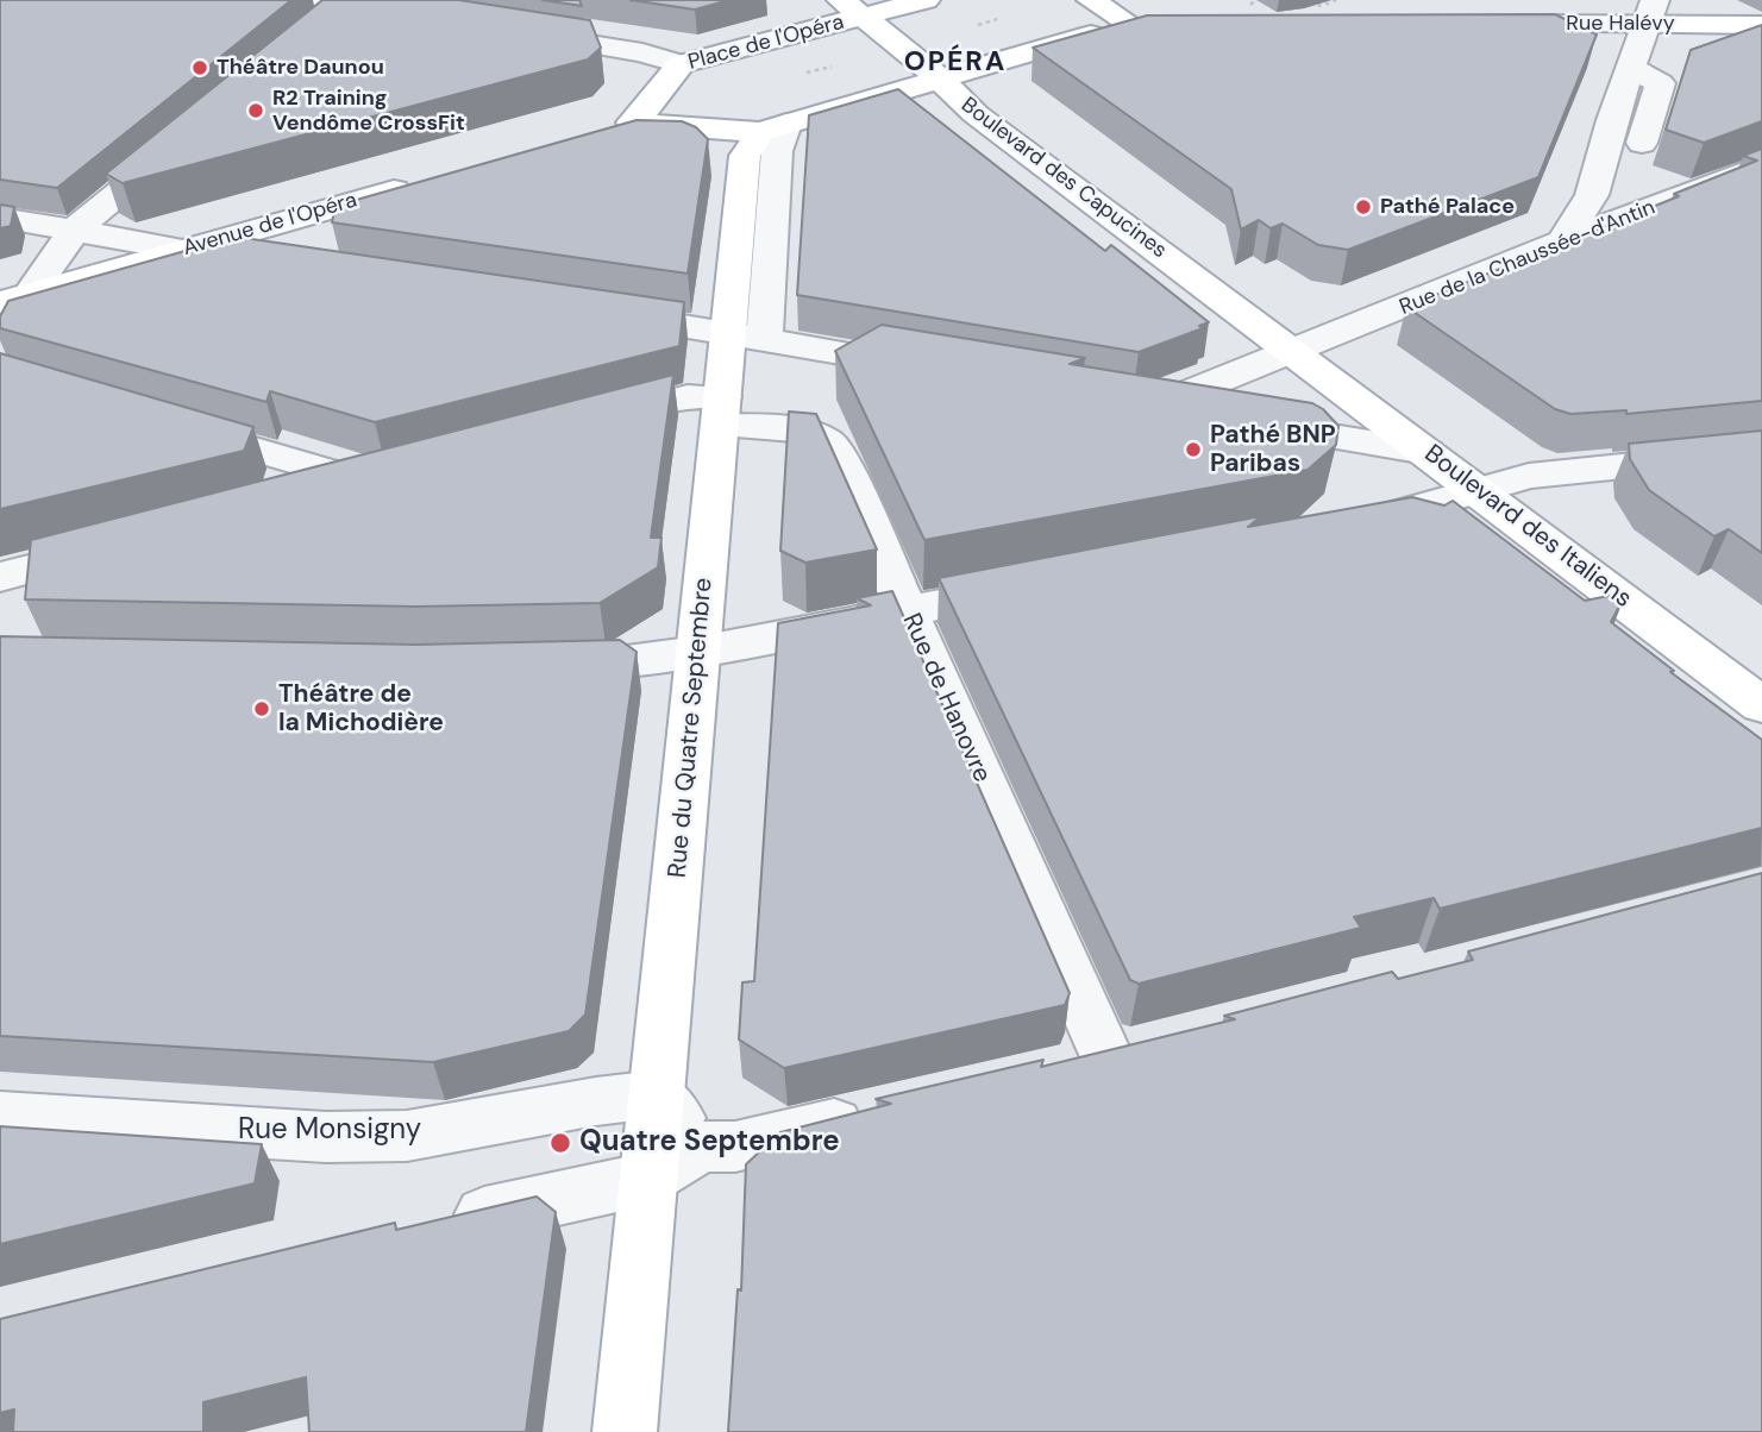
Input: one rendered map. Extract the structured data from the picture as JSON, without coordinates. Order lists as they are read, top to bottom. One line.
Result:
{"streets":{"main road":["Rue Halévy","Place de l'Opéra","Boulevard des Capucines","Avenue de l'Opéra","Boulevard des Italiens","Rue du Quatre Septembre"],"street":["Rue de la Chaussée-d'Antin","Rue de Hanovre","Rue Monsigny"]},"crossings":[["Place de l'Opéra","Boulevard des Capucines"],["Boulevard des Capucines","Rue de la Chaussée-d'Antin"],["Boulevard des Capucines","Boulevard des Italiens"],["Rue de la Chaussée-d'Antin","Boulevard des Italiens"],["Rue de Hanovre","Rue du Quatre Septembre"],["Rue du Quatre Septembre","Rue Monsigny"]],"districts":["OPÉRA"],"places":["Théâtre Daunou","R2 Training Vendôme CrossFit","Pathé Palace","Pathé BNP Paribas","Théâtre de la Michodière","Quatre Septembre"]}
